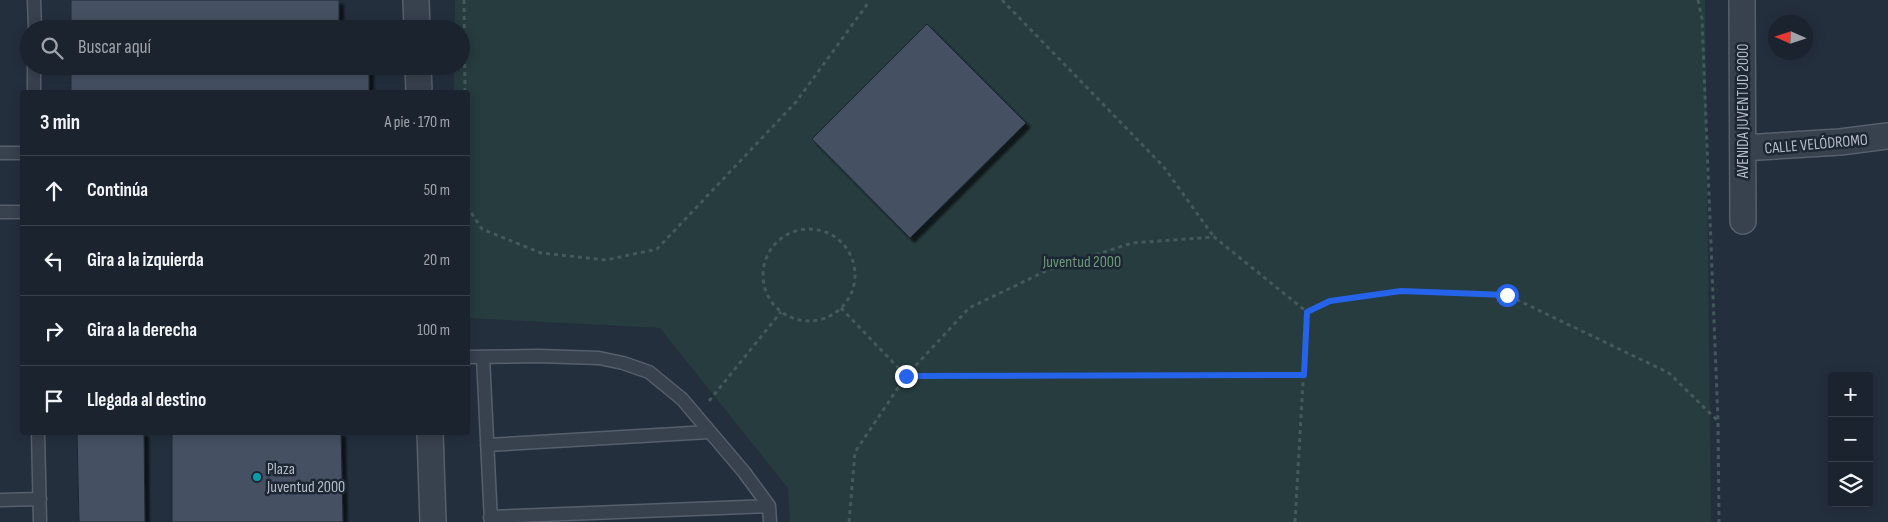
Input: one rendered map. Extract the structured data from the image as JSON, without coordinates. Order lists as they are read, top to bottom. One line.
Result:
{"streets":{"street":["AVENIDA JUVENTUD 2000","CALLE VELÓDROMO"]},"crossings":[["AVENIDA JUVENTUD 2000","CALLE VELÓDROMO"]],"parks":["Juventud 2000"],"places":["Plaza Juventud 2000"],"north":"left","page":{"search":"Buscar aquí","heading":["3 min","A pie · 170 m"],"list":[["Continúa","50 m"],["Gira a la izquierda","20 m"],["Gira a la derecha","100 m"],"Llegada al destino"],"map_buttons":["+","−"]}}
